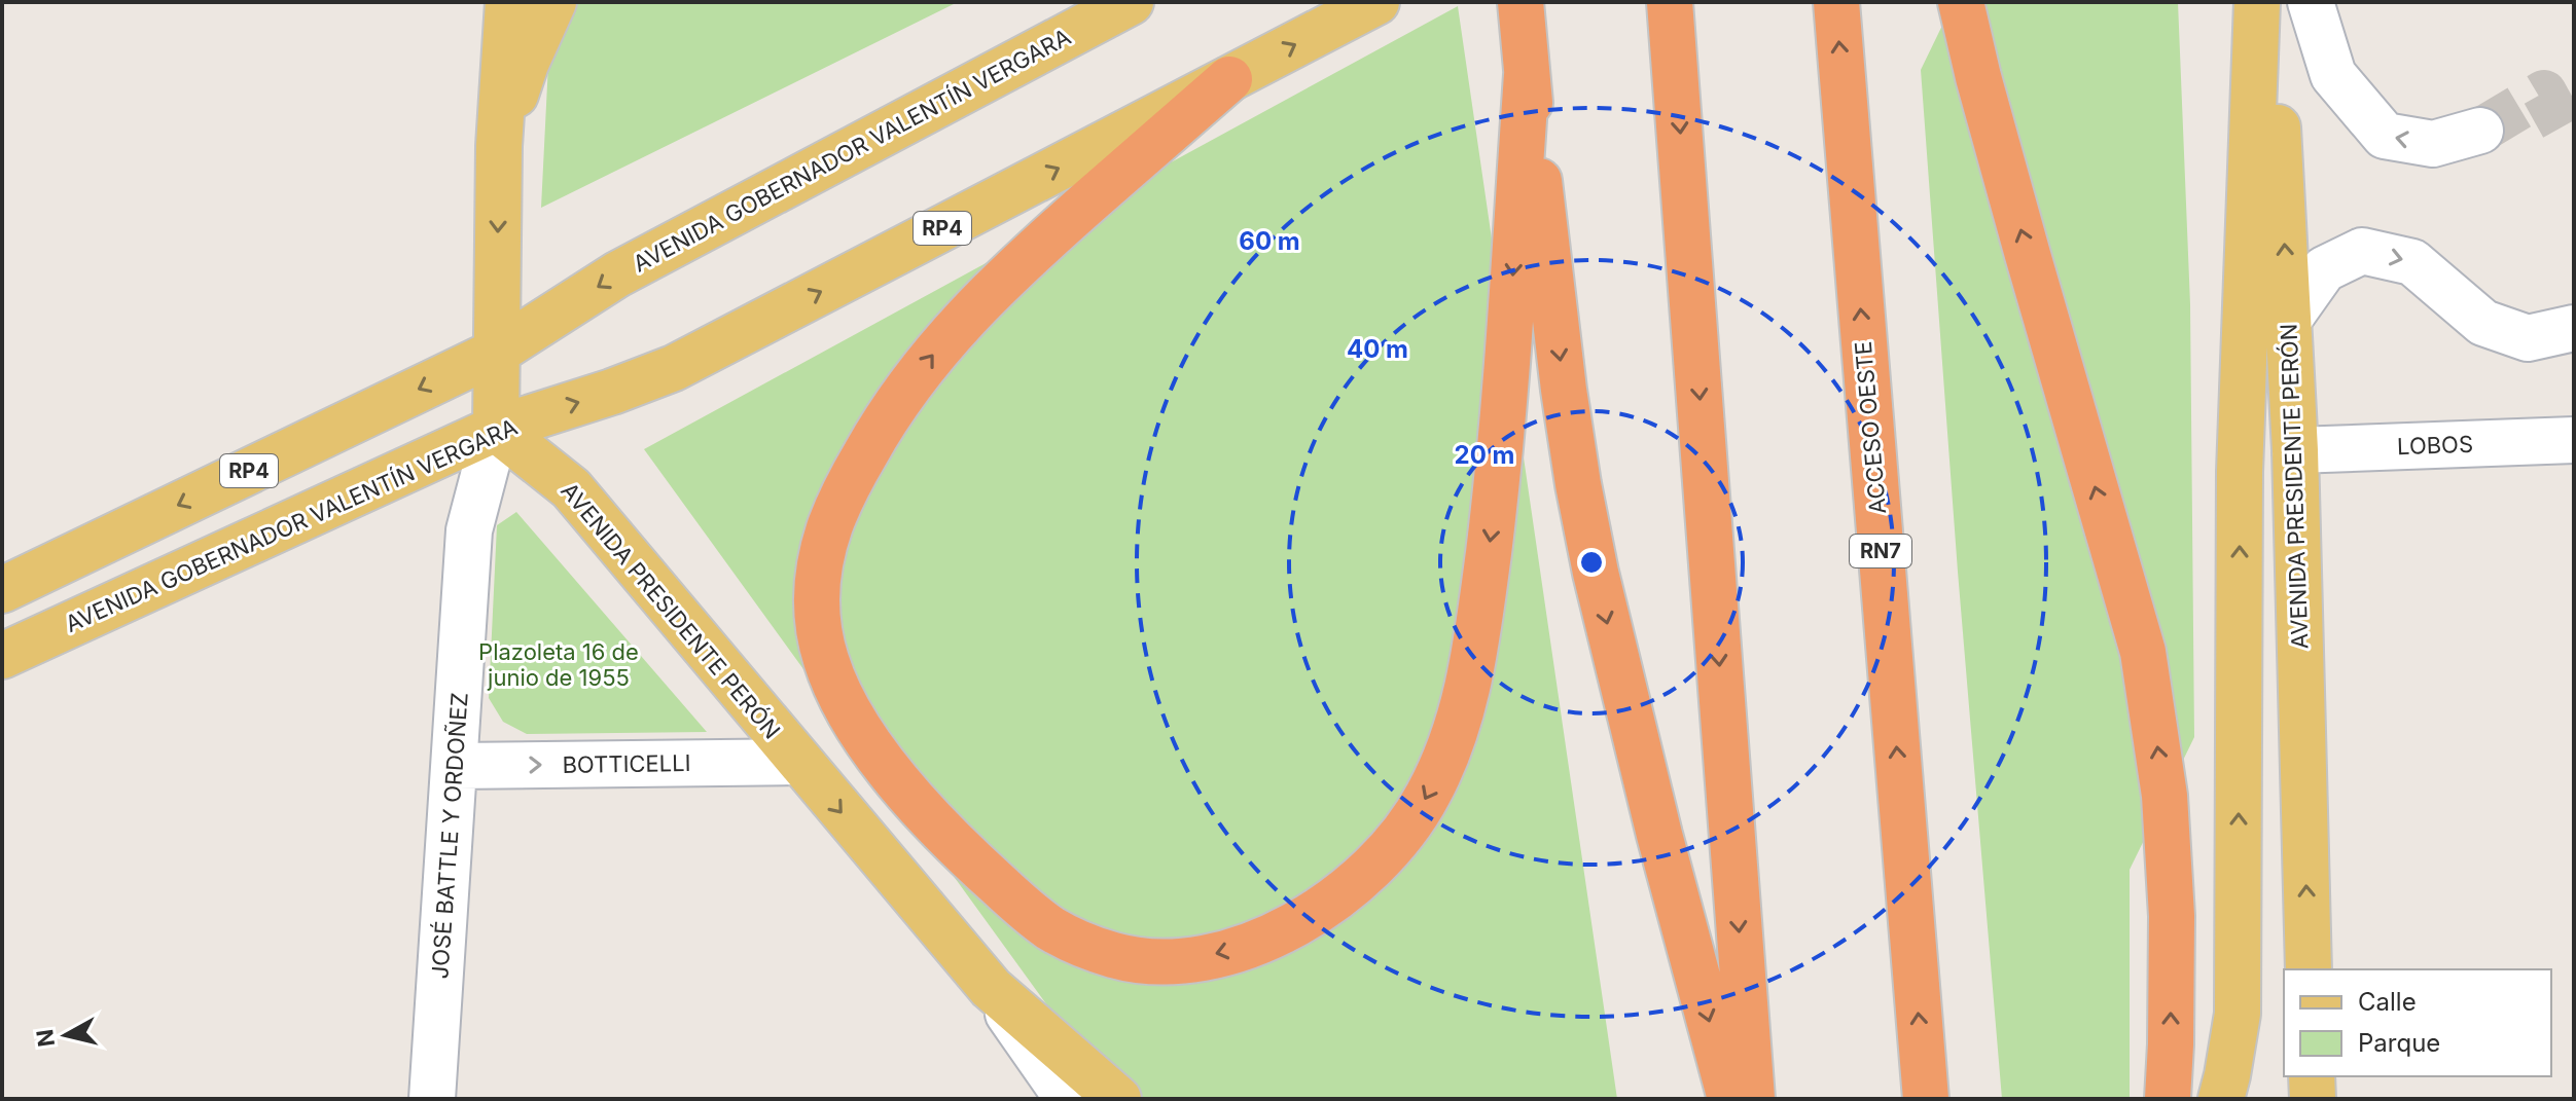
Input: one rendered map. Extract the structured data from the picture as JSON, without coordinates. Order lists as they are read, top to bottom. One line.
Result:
{"streets":{"highway":["ACCESO OESTE","RN7"],"main road":["AVENIDA GOBERNADOR VALENTÍN VERGARA","RP4","AVENIDA PRESIDENTE PERÓN"],"street":["LOBOS","BOTTICELLI","JOSÉ BATTLE Y ORDOÑEZ"]},"crossings":[["AVENIDA GOBERNADOR VALENTÍN VERGARA","AVENIDA PRESIDENTE PERÓN"],["AVENIDA GOBERNADOR VALENTÍN VERGARA","JOSÉ BATTLE Y ORDOÑEZ"],["LOBOS","AVENIDA PRESIDENTE PERÓN"],["AVENIDA PRESIDENTE PERÓN","BOTTICELLI"],["AVENIDA PRESIDENTE PERÓN","JOSÉ BATTLE Y ORDOÑEZ"],["BOTTICELLI","JOSÉ BATTLE Y ORDOÑEZ"]],"one_way":["BOTTICELLI"],"parks":["Plazoleta 16 de junio de 1955"],"legend":["Calle","Parque"],"north":"left","rings":["60 m","40 m","20 m"]}
